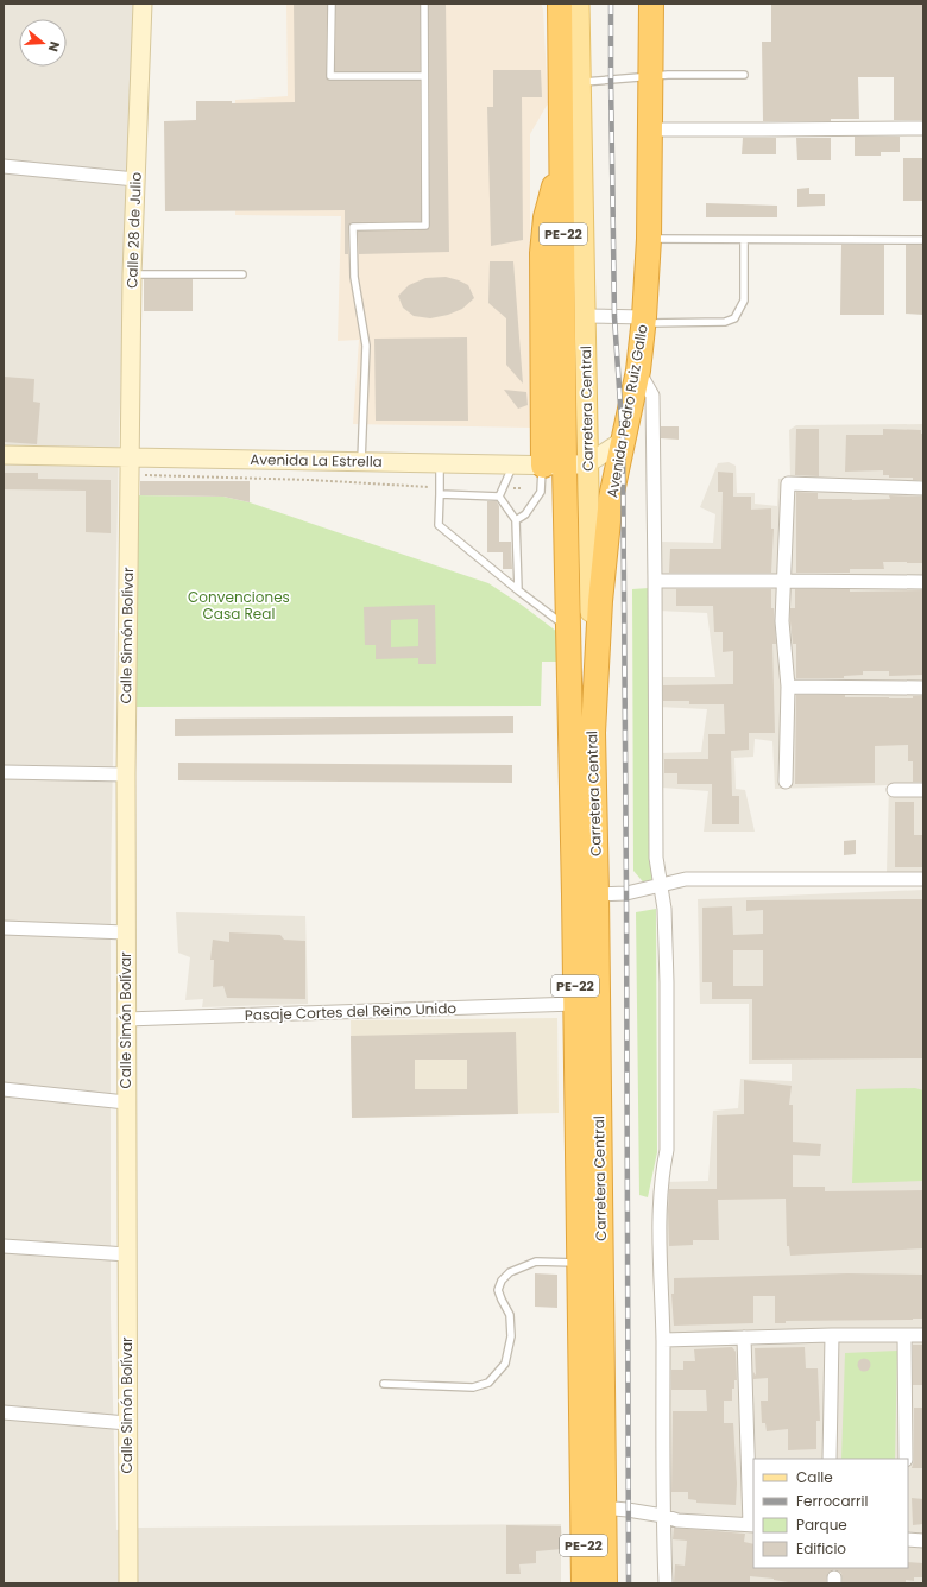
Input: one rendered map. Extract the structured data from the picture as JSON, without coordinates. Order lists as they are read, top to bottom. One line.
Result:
{"streets":{"highway":["PE-22","Carretera Central","Avenida Pedro Ruiz Gallo"],"street":["Calle 28 de Julio","Avenida La Estrella","Calle Simón Bolívar","Pasaje Cortes del Reino Unido"]},"crossings":[["Calle 28 de Julio","Avenida La Estrella"],["Calle 28 de Julio","Calle Simón Bolívar"],["Carretera Central","Avenida Pedro Ruiz Gallo"],["Carretera Central","Avenida La Estrella"],["Carretera Central","Pasaje Cortes del Reino Unido"],["Avenida Pedro Ruiz Gallo","Avenida La Estrella"],["Avenida La Estrella","Calle Simón Bolívar"],["Calle Simón Bolívar","Pasaje Cortes del Reino Unido"]],"parks":["Convenciones Casa Real"],"legend":["Calle","Ferrocarril","Parque","Edificio"],"north":"right"}
